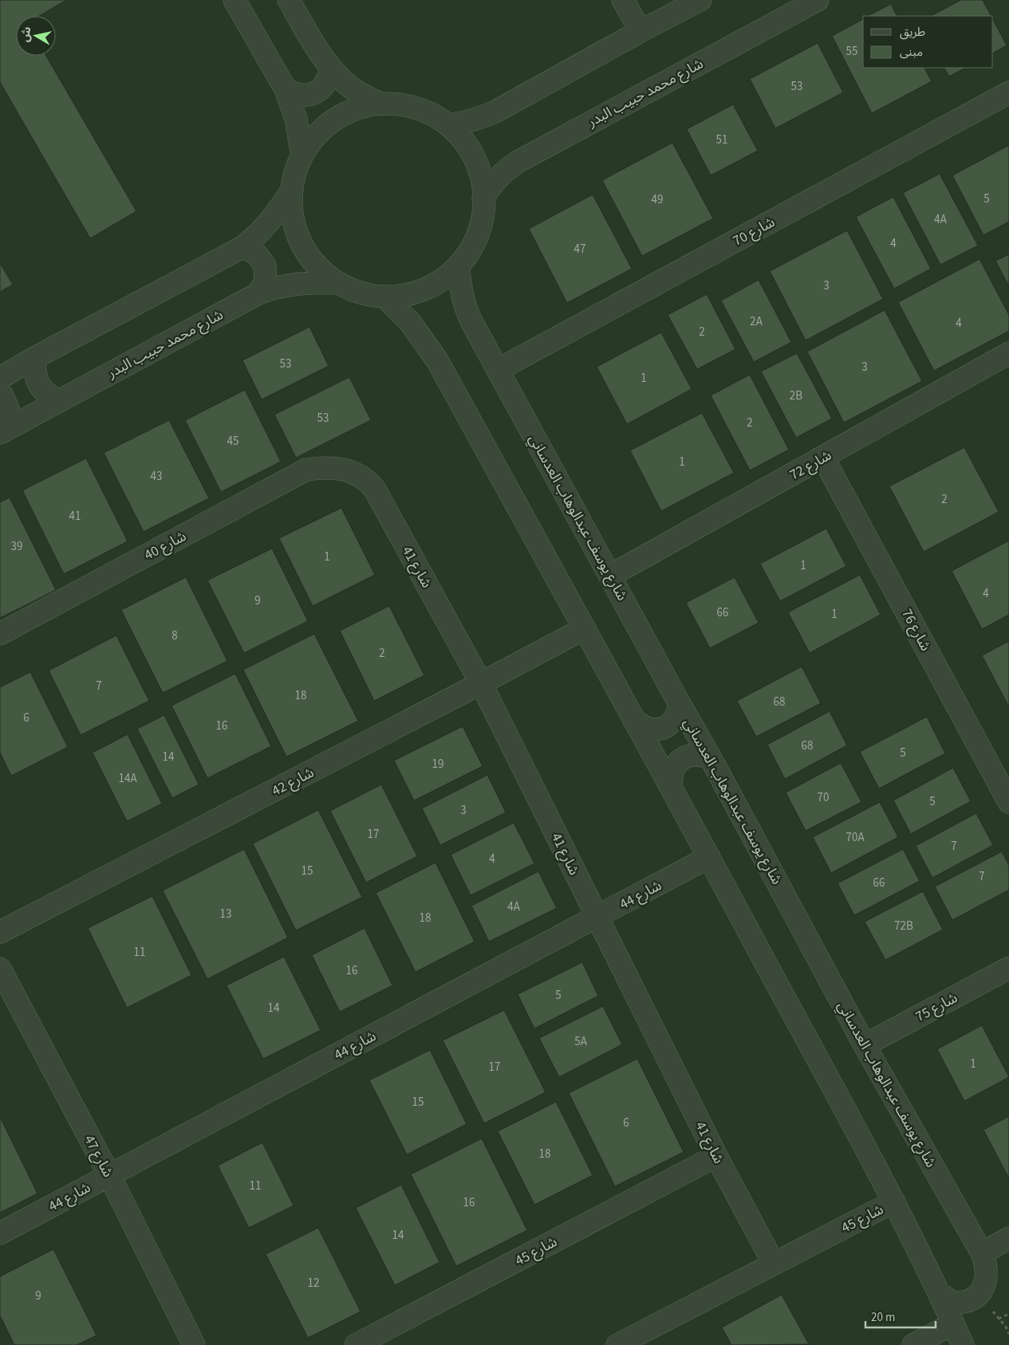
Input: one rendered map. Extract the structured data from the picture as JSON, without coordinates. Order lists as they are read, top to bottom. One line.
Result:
{"streets":{"street":["شارع محمد حبيب البدر","شارع 70","شارع 72","شارع يوسف عبدالوهاب العدساني","شارع 40","شارع 41","شارع 76","شارع 42","شارع 44","شارع 75","شارع 47","شارع 45"]},"crossings":[["شارع 70","شارع يوسف عبدالوهاب العدساني"],["شارع 72","شارع يوسف عبدالوهاب العدساني"],["شارع 72","شارع 76"],["شارع يوسف عبدالوهاب العدساني","شارع 75"],["شارع 40","شارع 41"],["شارع 41","شارع 42"],["شارع 41","شارع 44"],["شارع 41","شارع 45"],["شارع 44","شارع 47"]],"house_numbers":["55","53","51","5","49","4A","4","47","3","2A","4","2","53","3","1","2B","53","2","45","1","43","2","41","39","1","1","4","9","66","1","8","2","7","18","68","6","16","68","5","14","19","14A","70","5","3","17","70A","7","4","15","7","66","4A","13","18","72B","11","16","5","14","5A","1","17","15","6","18","11","16","14","12","9"],"legend":["طريق","مبنى"],"scale_bar":"20 m","north":"left"}
